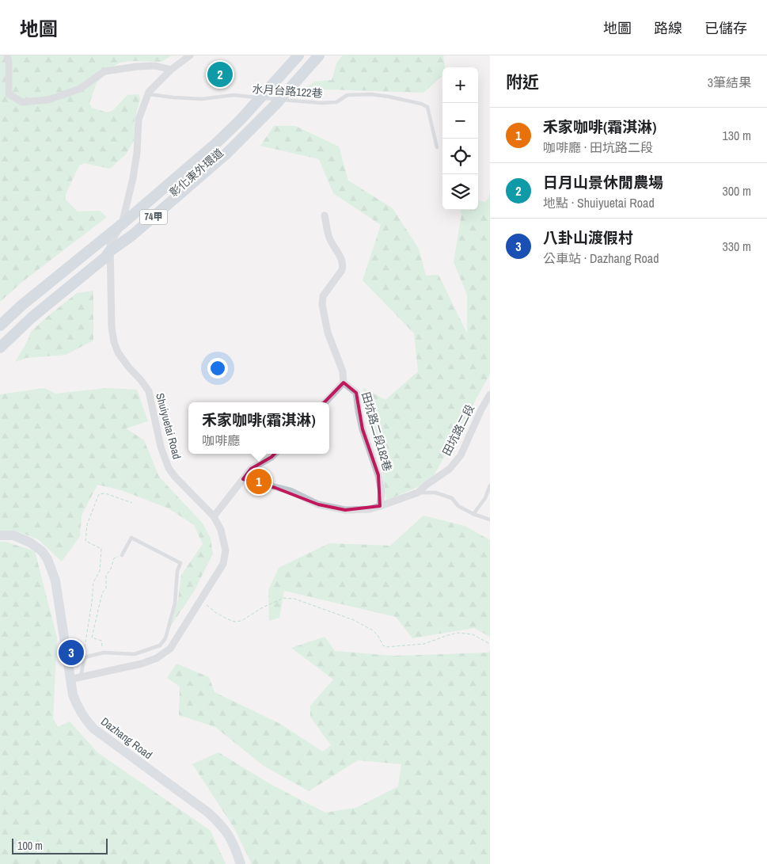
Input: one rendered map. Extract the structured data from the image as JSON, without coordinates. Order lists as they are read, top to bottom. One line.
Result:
{"streets":{"main road":["彰化東外環道","74甲","Dazhang Road"],"street":["Shuiyuetai Road","田坑路二段","田坑路二段182巷"],"lane":["水月台路122巷"]},"crossings":[["彰化東外環道","74甲"],["彰化東外環道","Shuiyuetai Road"],["Shuiyuetai Road","Dazhang Road"],["田坑路二段","田坑路二段182巷"]],"scale_bar":"100 m","page":{"header":"地圖","nav":["地圖","路線","已儲存"],"heading":["附近","3筆結果"],"pins":["2","1","3"],"map_buttons":["+","−"],"list":[{"mark":"1","name":"禾家咖啡(霜淇淋)","note":"咖啡廳 · 田坑路二段","value":"130 m"},{"mark":"2","name":"日月山景休閒農場","note":"地點 · Shuiyuetai Road","value":"300 m"},{"mark":"3","name":"八卦山渡假村","note":"公車站 · Dazhang Road","value":"330 m"}],"popup":["禾家咖啡(霜淇淋)","咖啡廳"],"scale":"100 m"}}
